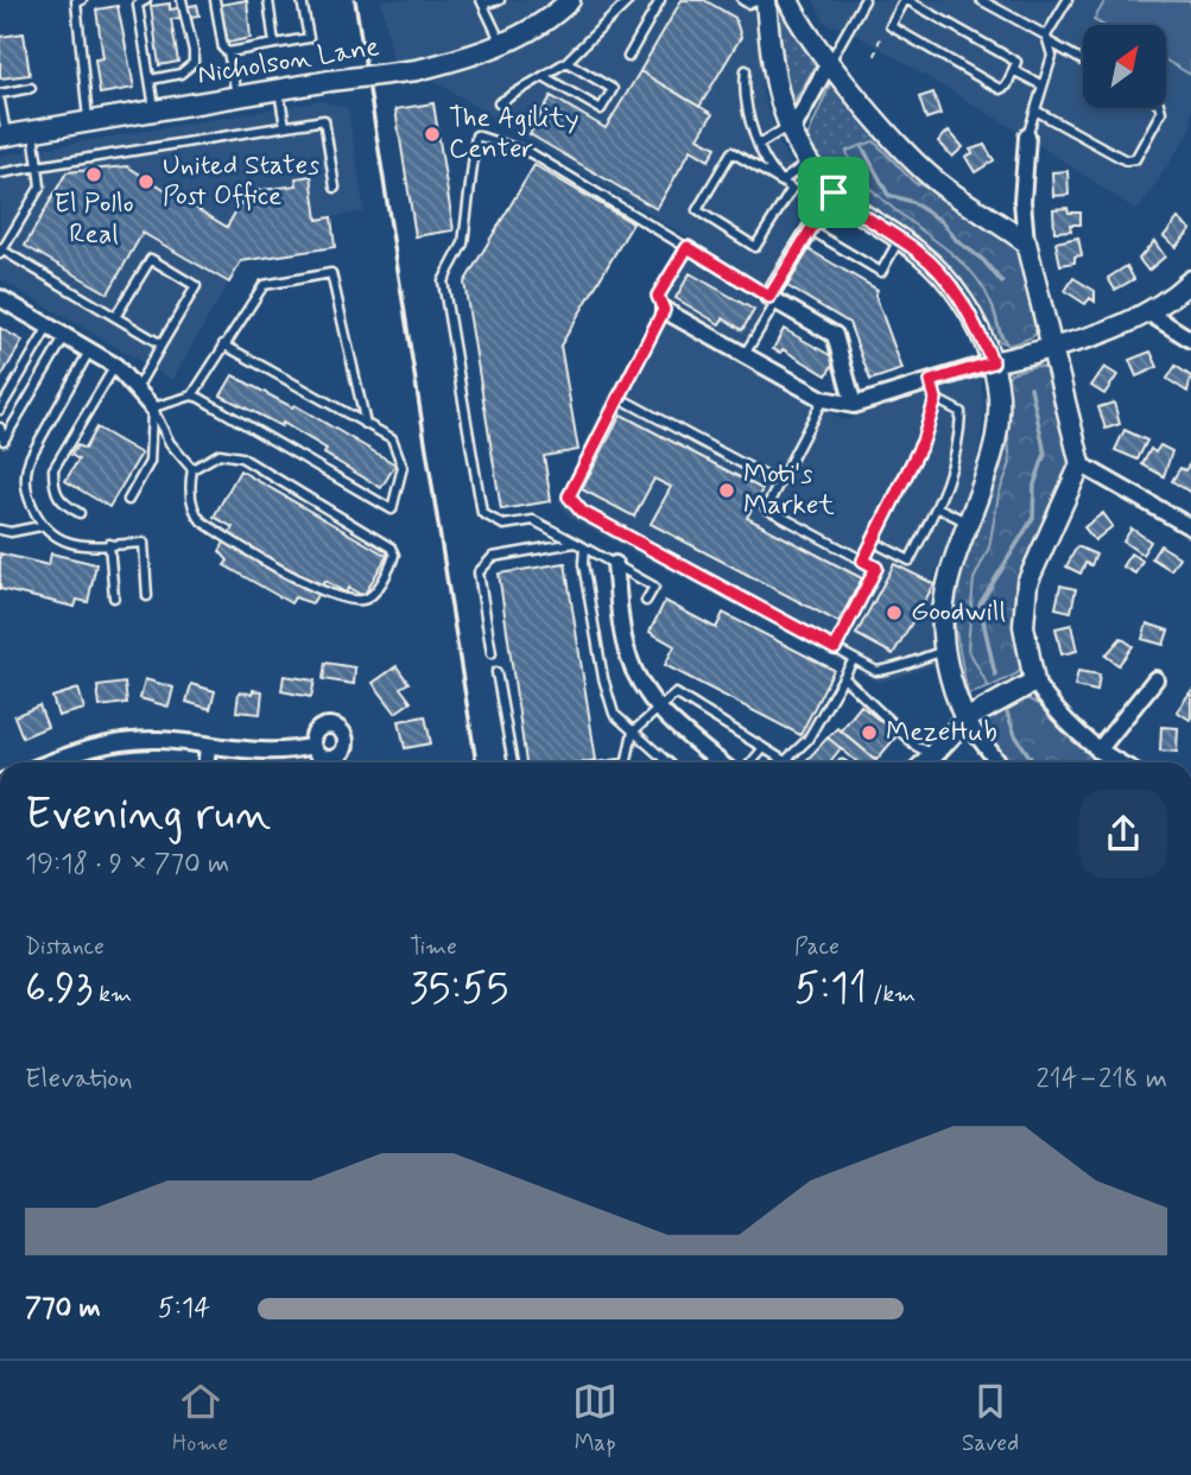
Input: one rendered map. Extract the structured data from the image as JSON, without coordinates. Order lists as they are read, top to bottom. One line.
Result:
{"streets":{"street":["Nicholson Lane"]},"places":["The Agility Center","El Pollo Real","United States Post Office","Moti's Market","Goodwill","MezeHub"],"north":"top right","page":{"heading":["Evening run","19:18 · 9 × 770 m"],"stats":[["Distance","6.93 km"],["Time","35:55"],["Pace","5:11 /km"]],"chart":["Elevation","214–218 m"],"list":[{"name":"770 m","note":"5:14"}],"tabs":["Home","Map","Saved"]}}
